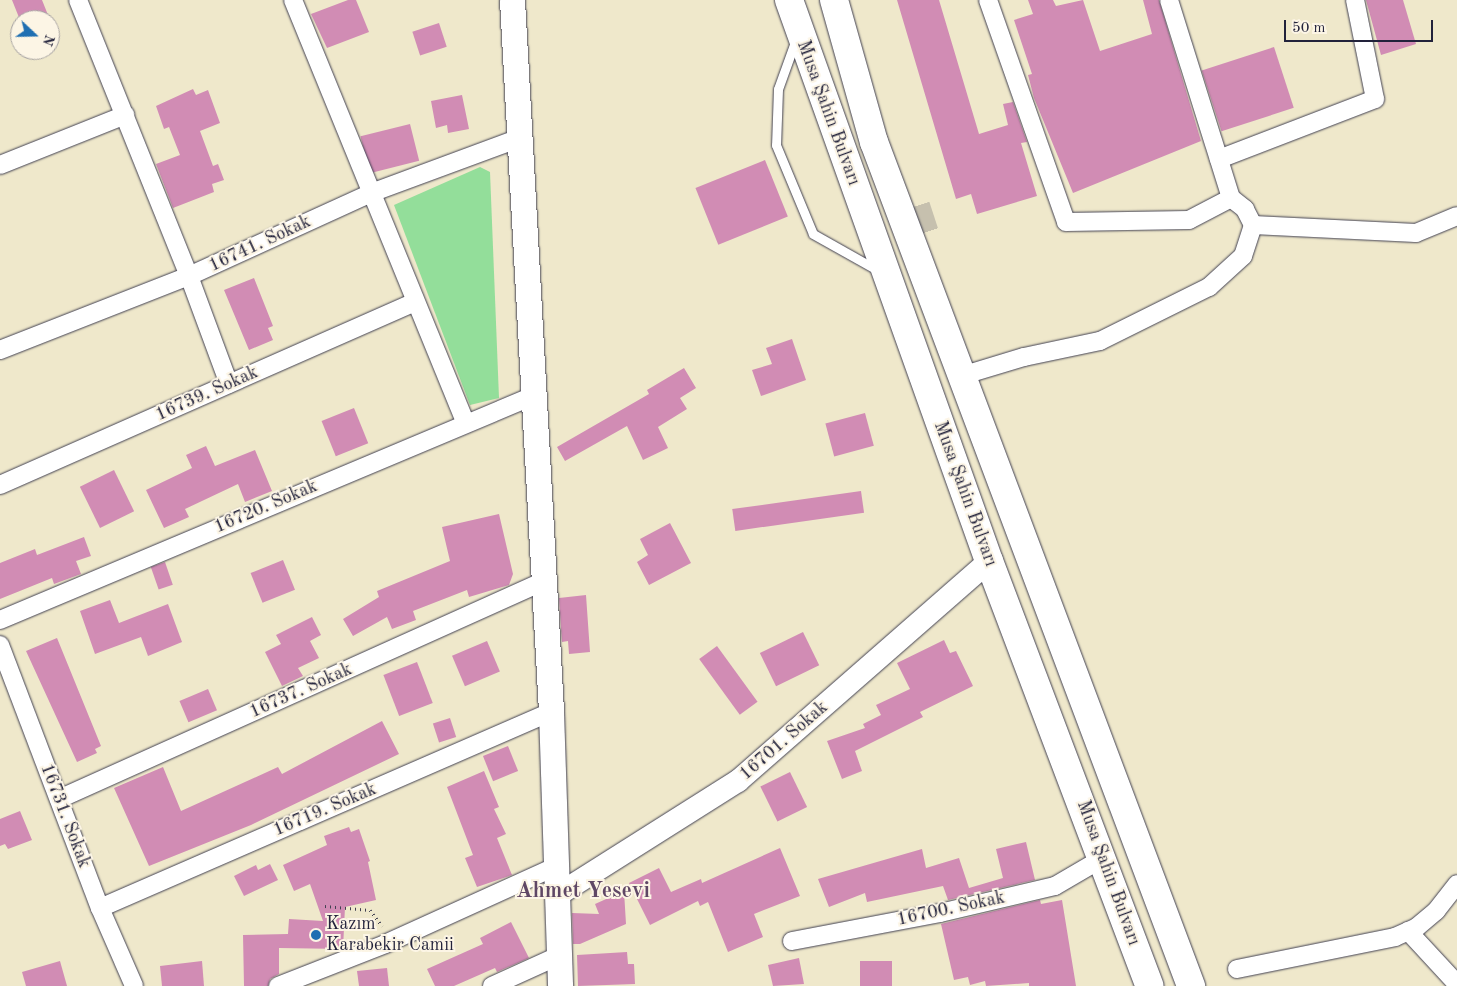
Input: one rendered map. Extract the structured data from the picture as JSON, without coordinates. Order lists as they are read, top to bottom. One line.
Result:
{"streets":{"highway":["Musa Şahin Bulvarı"],"street":["16741. Sokak","16739. Sokak","16720. Sokak","16737. Sokak","16701. Sokak","16719. Sokak","16731. Sokak","16700. Sokak"]},"crossings":[["Musa Şahin Bulvarı","16701. Sokak"],["Musa Şahin Bulvarı","16700. Sokak"],["16737. Sokak","16731. Sokak"],["16719. Sokak","16731. Sokak"]],"districts":["Ahmet Yesevi"],"places":["Kazım Karabekir Camii"],"scale_bar":"50 m","north":"right"}
